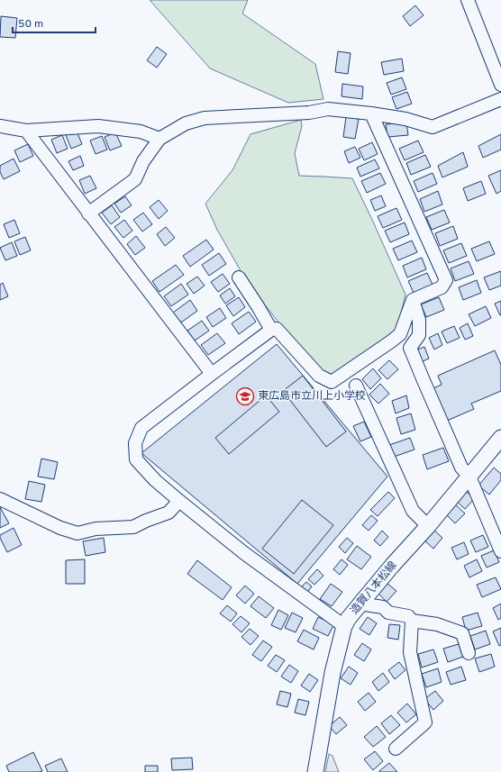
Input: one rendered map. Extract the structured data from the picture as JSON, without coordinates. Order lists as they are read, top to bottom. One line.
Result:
{"streets":{"main road":["造賀八本松線"]},"places":{"school or university":["東広島市立川上小学校"]},"scale_bar":"50 m"}
